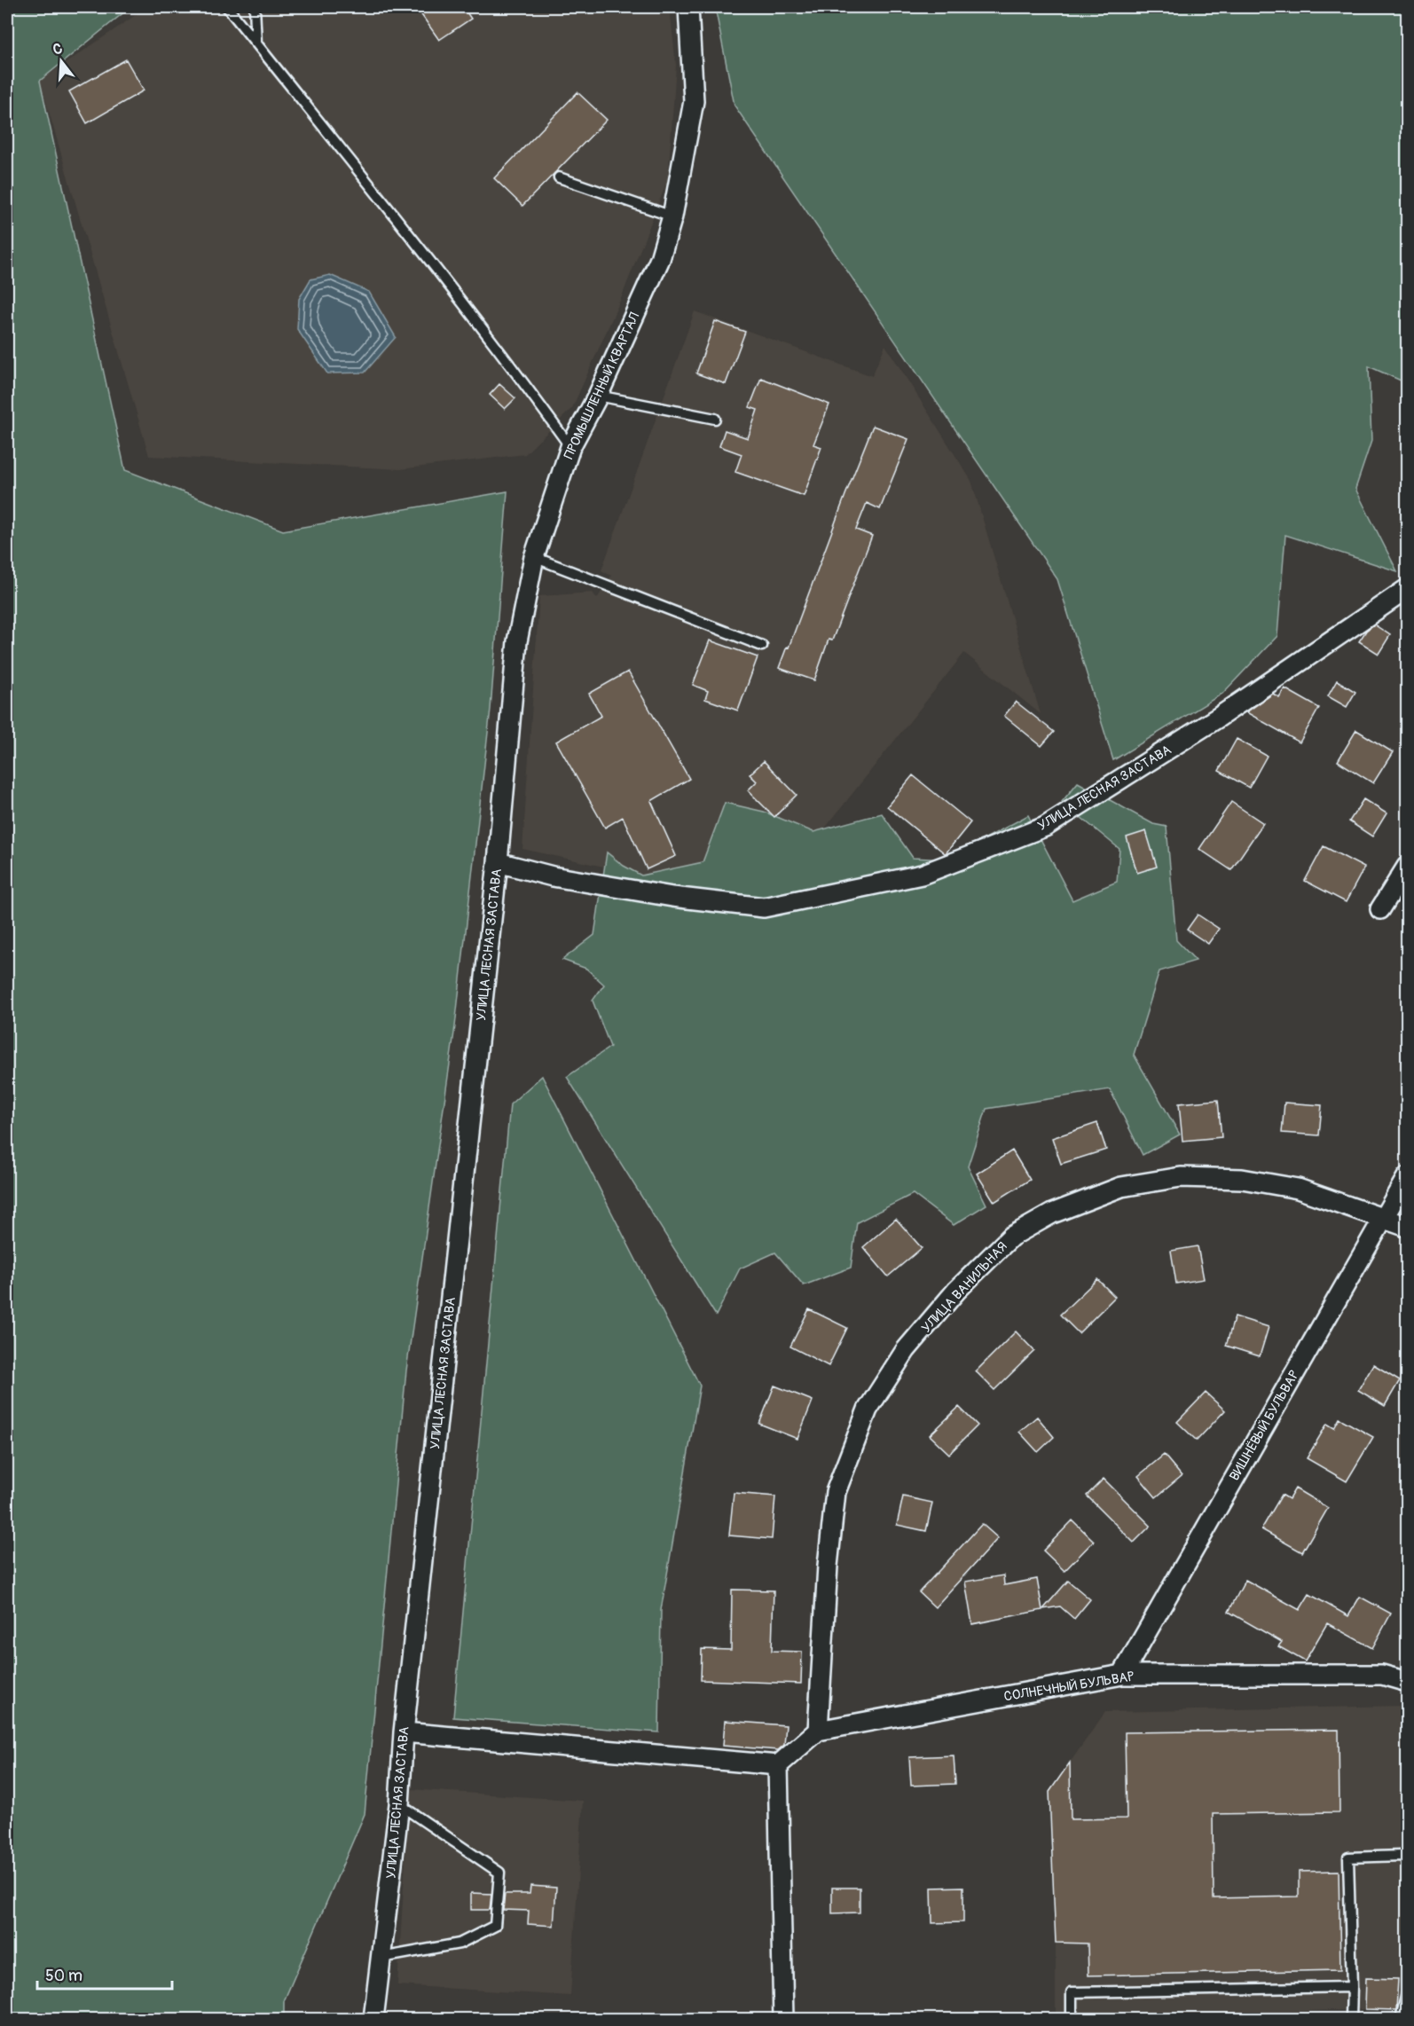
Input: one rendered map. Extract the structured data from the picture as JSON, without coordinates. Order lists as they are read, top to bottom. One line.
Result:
{"streets":{"street":["ПРОМЫШЛЕННЫЙ КВАРТАЛ","УЛИЦА ЛЕСНАЯ ЗАСТАВА","УЛИЦА ВАНИЛЬНАЯ","ВИШНЁВЫЙ БУЛЬВАР","СОЛНЕЧНЫЙ БУЛЬВАР"]},"crossings":[["ПРОМЫШЛЕННЫЙ КВАРТАЛ","УЛИЦА ЛЕСНАЯ ЗАСТАВА"],["УЛИЦА ВАНИЛЬНАЯ","ВИШНЁВЫЙ БУЛЬВАР"],["УЛИЦА ВАНИЛЬНАЯ","СОЛНЕЧНЫЙ БУЛЬВАР"],["ВИШНЁВЫЙ БУЛЬВАР","СОЛНЕЧНЫЙ БУЛЬВАР"]],"scale_bar":"50 m","north":"top"}
